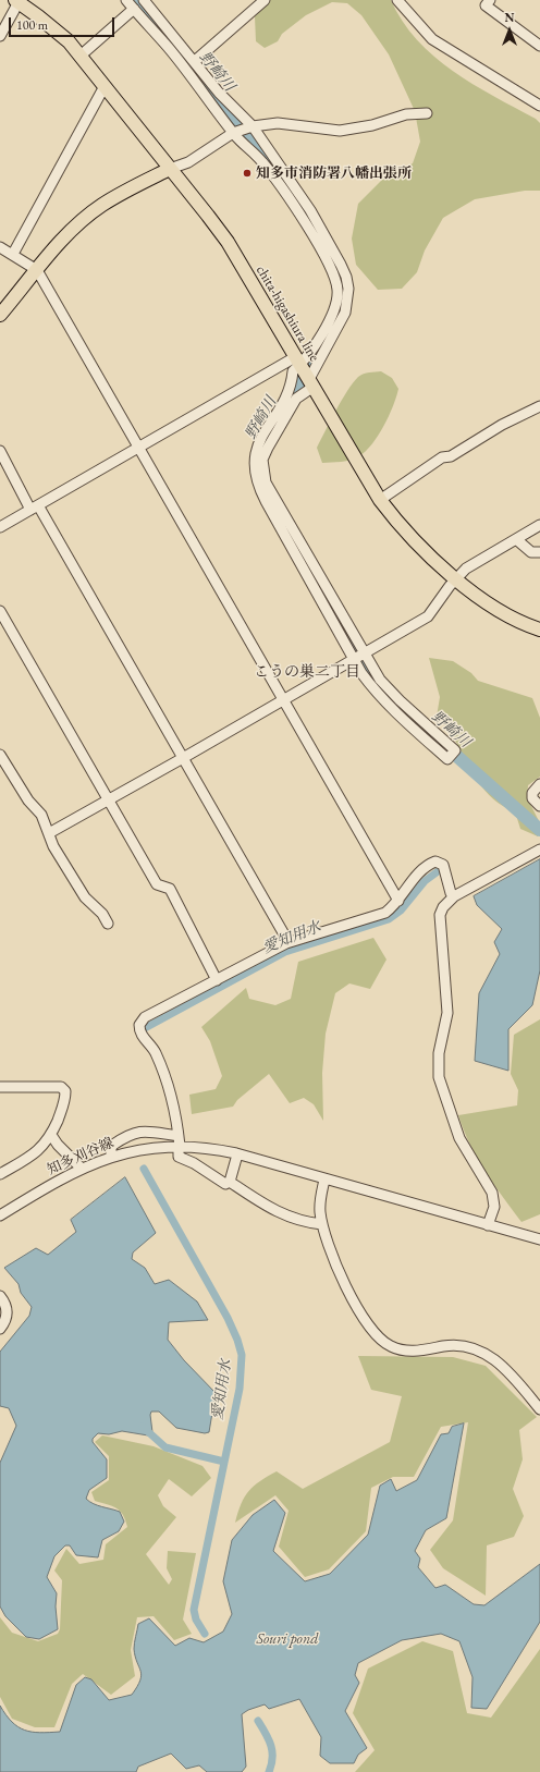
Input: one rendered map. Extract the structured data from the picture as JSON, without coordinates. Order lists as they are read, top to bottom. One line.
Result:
{"streets":{"main road":["chita-higashiura line"],"street":["知多刈谷線"]},"districts":["こうの巣二丁目"],"water":["野崎川","愛知用水","Souri pond"],"places":["知多市消防署八幡出張所"],"scale_bar":"100 m","north":"top"}
